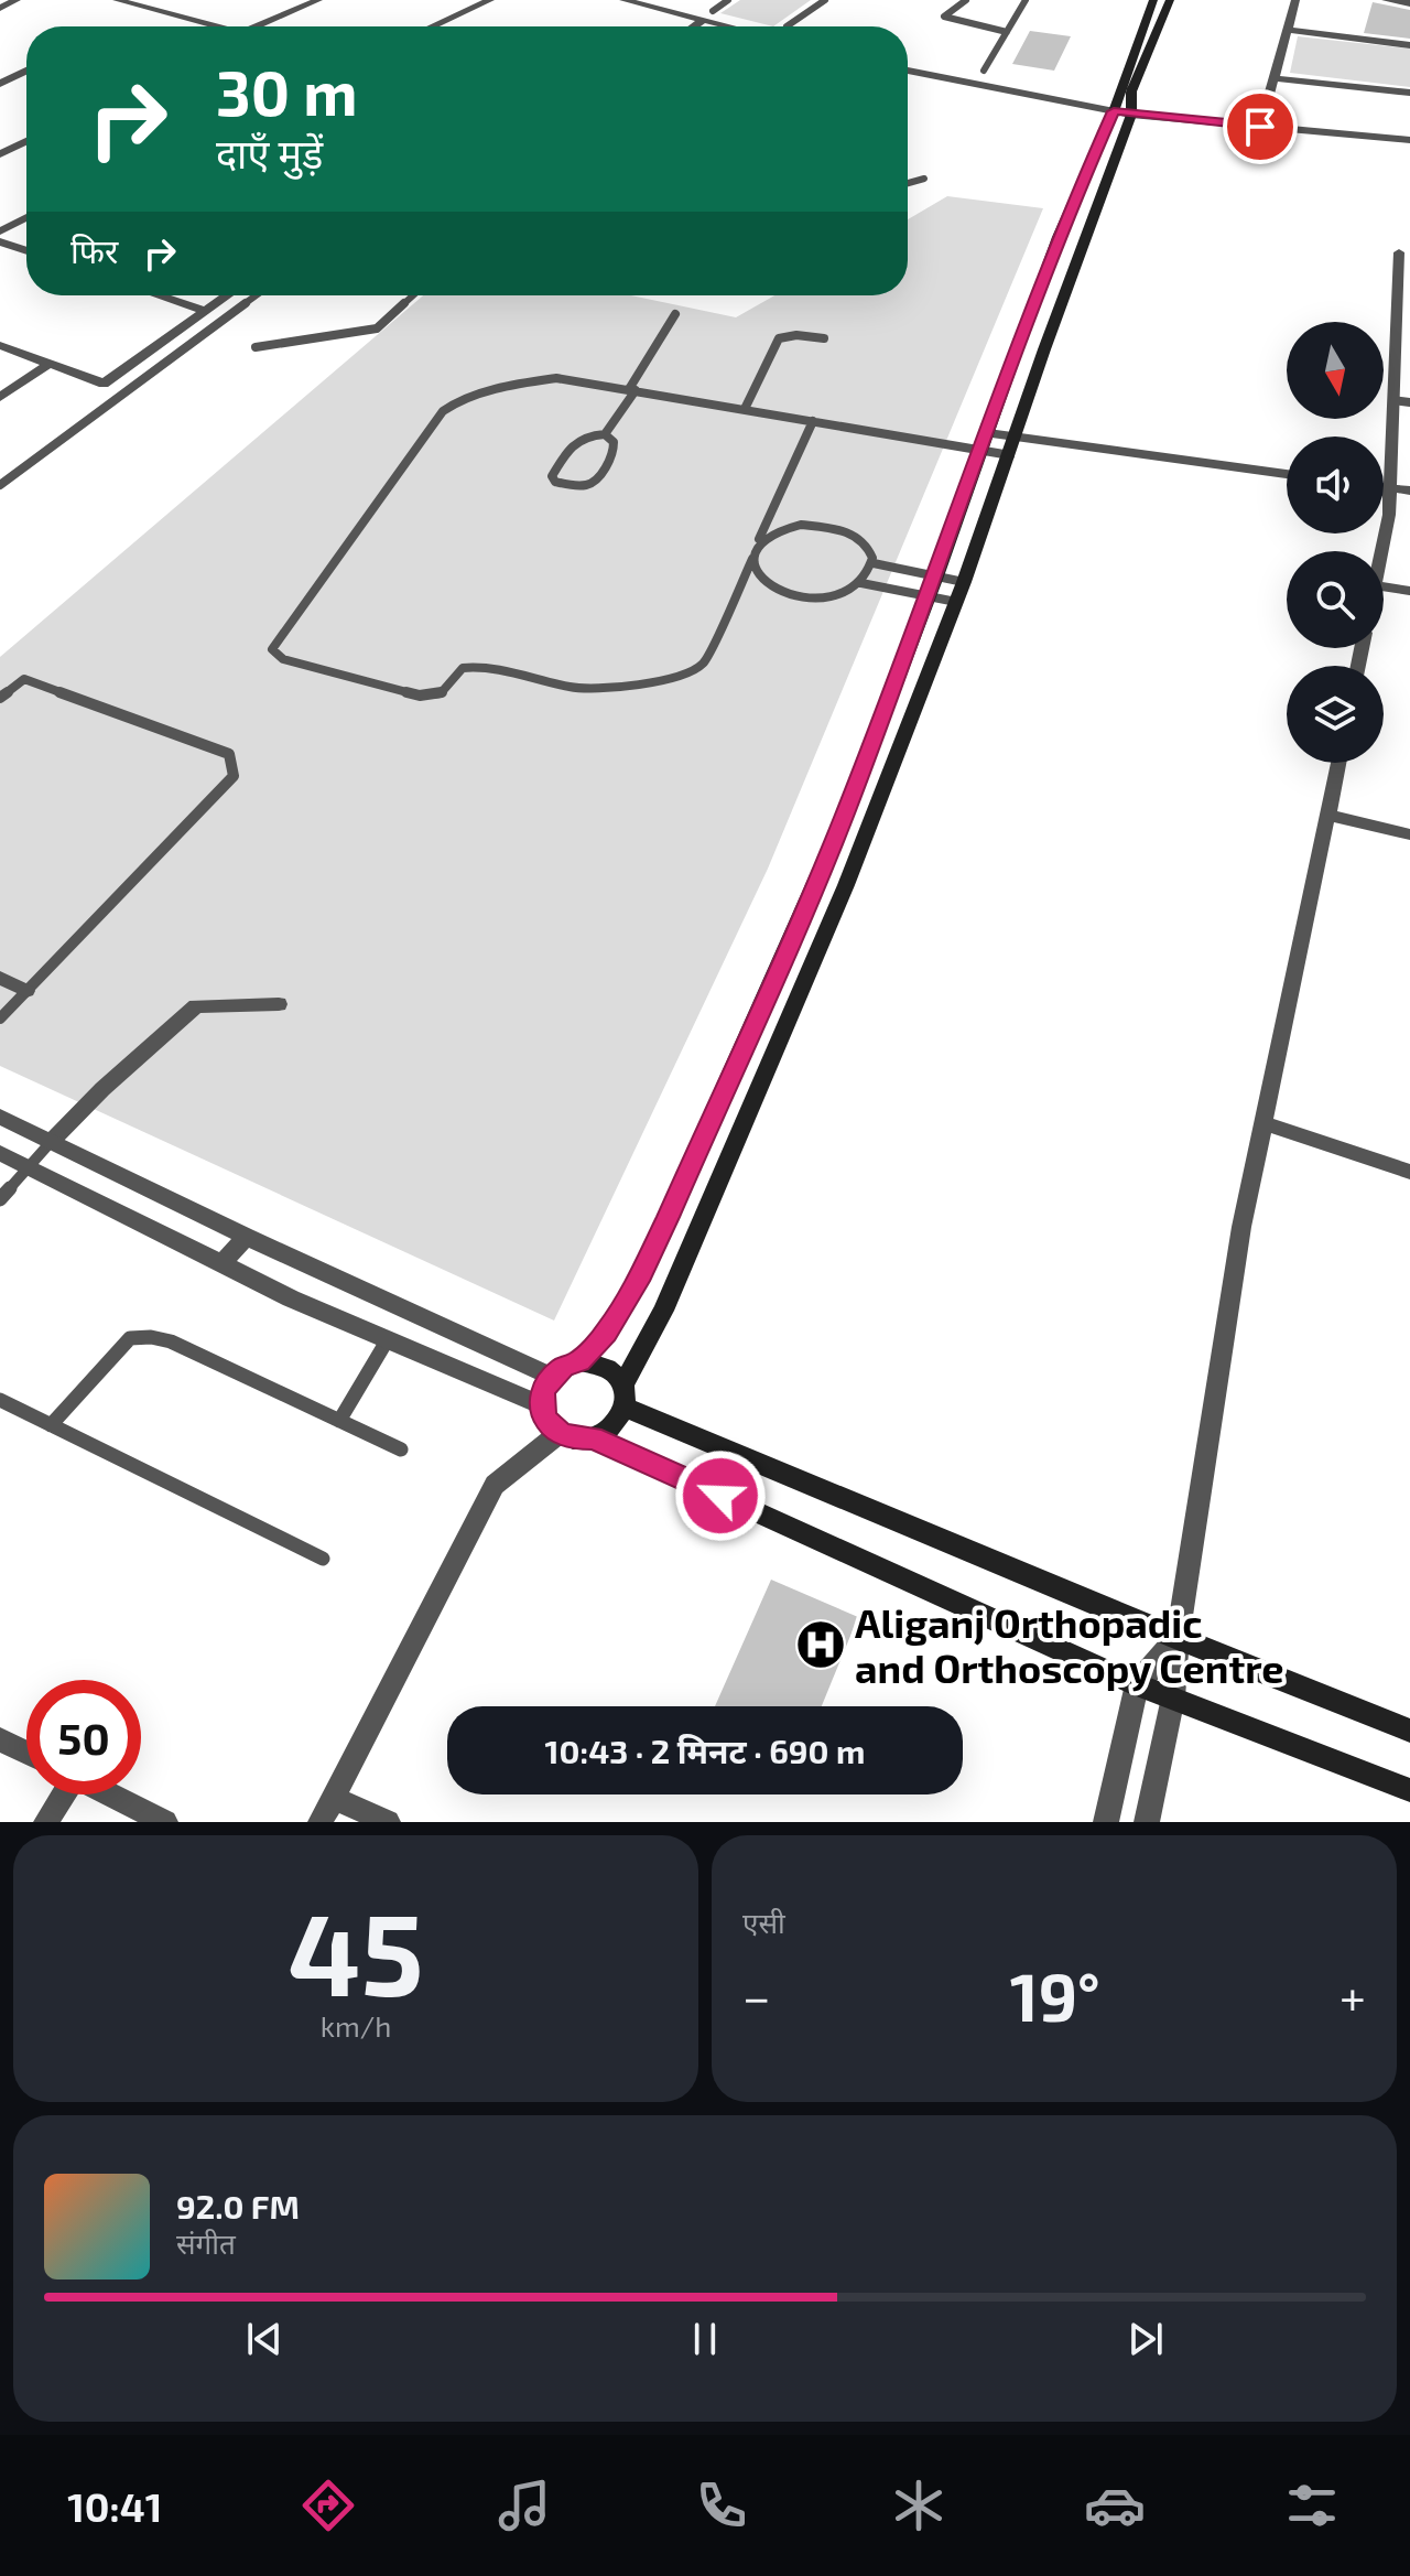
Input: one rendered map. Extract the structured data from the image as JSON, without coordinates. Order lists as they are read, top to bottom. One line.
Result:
{"places":{"hospital":["Aliganj Orthopadic and Orthoscopy Centre"]},"north":"bottom","page":{"turn":["30 m","दाएँ मुड़ें"],"then":"फिर","limit":"50","trip":"10:43 · 2 मिनट · 690 m","tile":[["45","km/h"],"एसी"],"heat":["−","19°","+"],"song":["92.0 FM","संगीत"],"tabs":"10:41"}}
